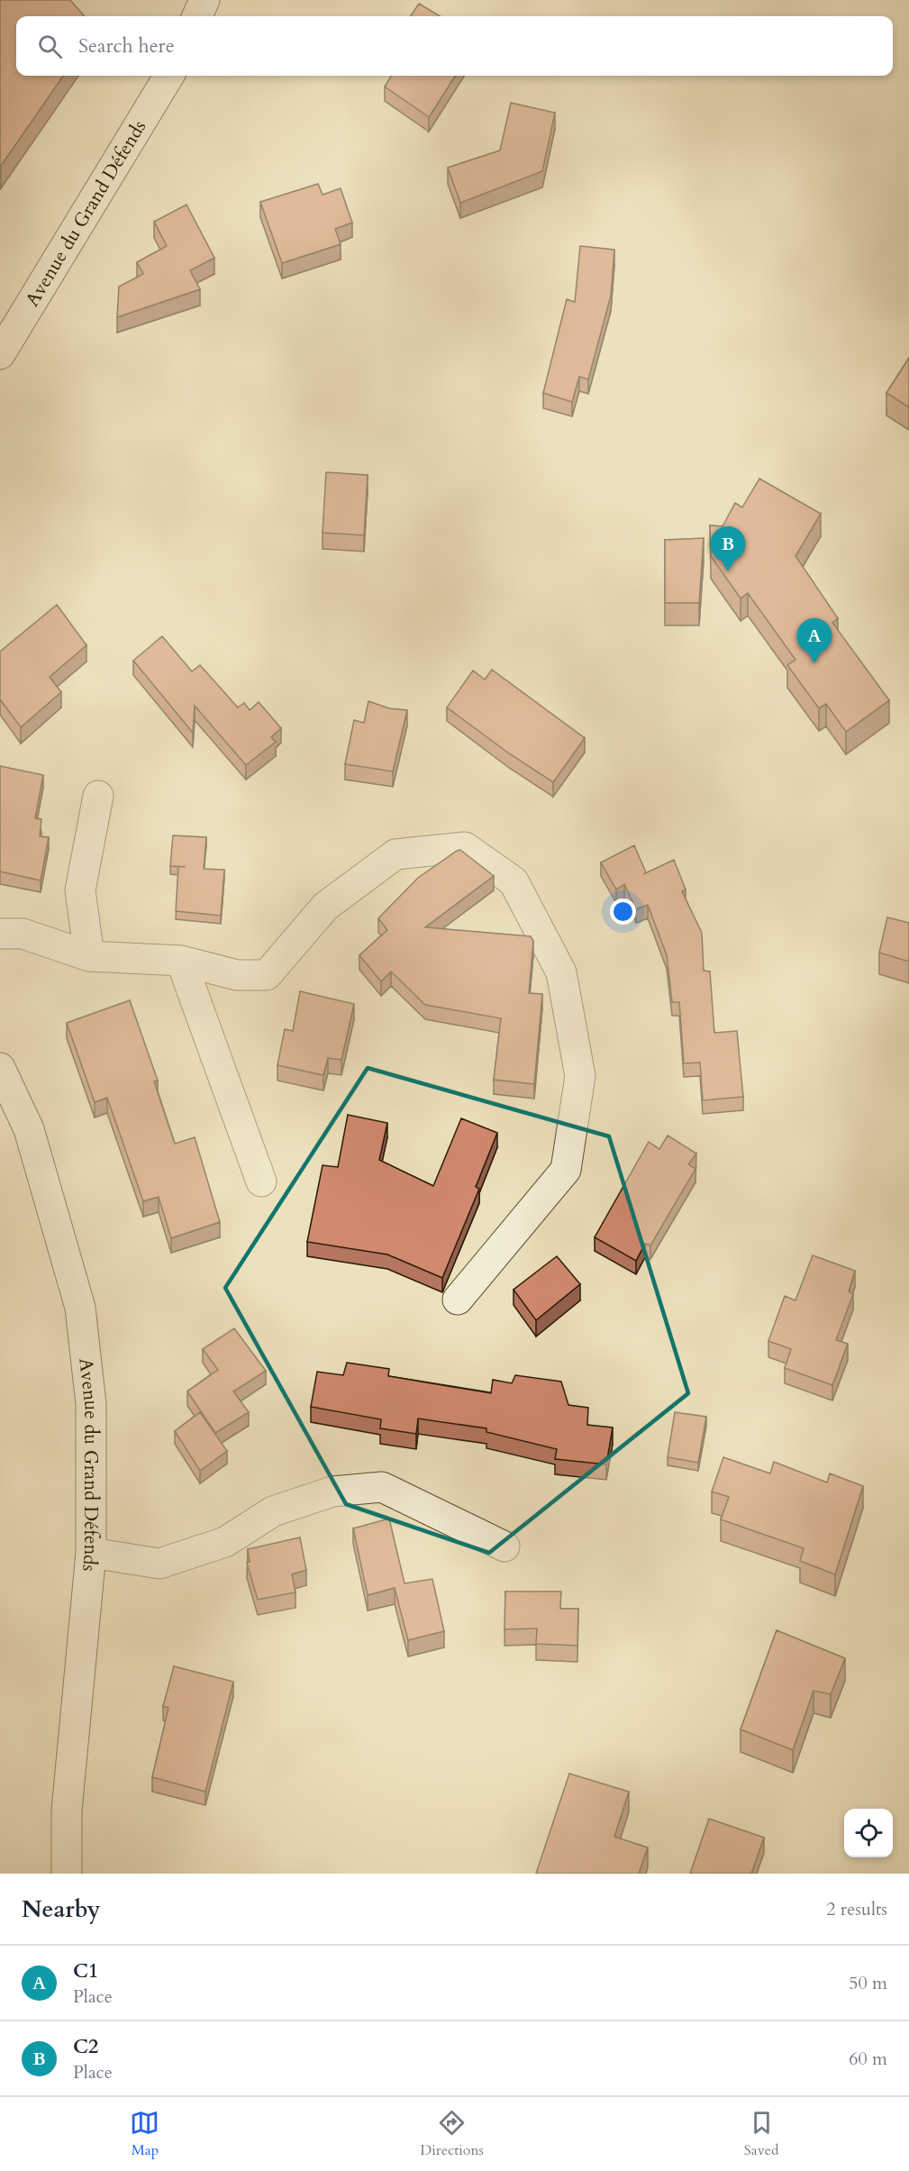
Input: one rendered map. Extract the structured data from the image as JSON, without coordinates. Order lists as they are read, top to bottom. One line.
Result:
{"streets":{"street":["Avenue du Grand Défends"]},"page":{"search":"Search here","pins":["B","A"],"heading":["Nearby","2 results"],"list":[{"mark":"A","name":"C1","note":"Place","value":"50 m"},{"mark":"B","name":"C2","note":"Place","value":"60 m"}],"nav":["Map","Directions","Saved"]}}
